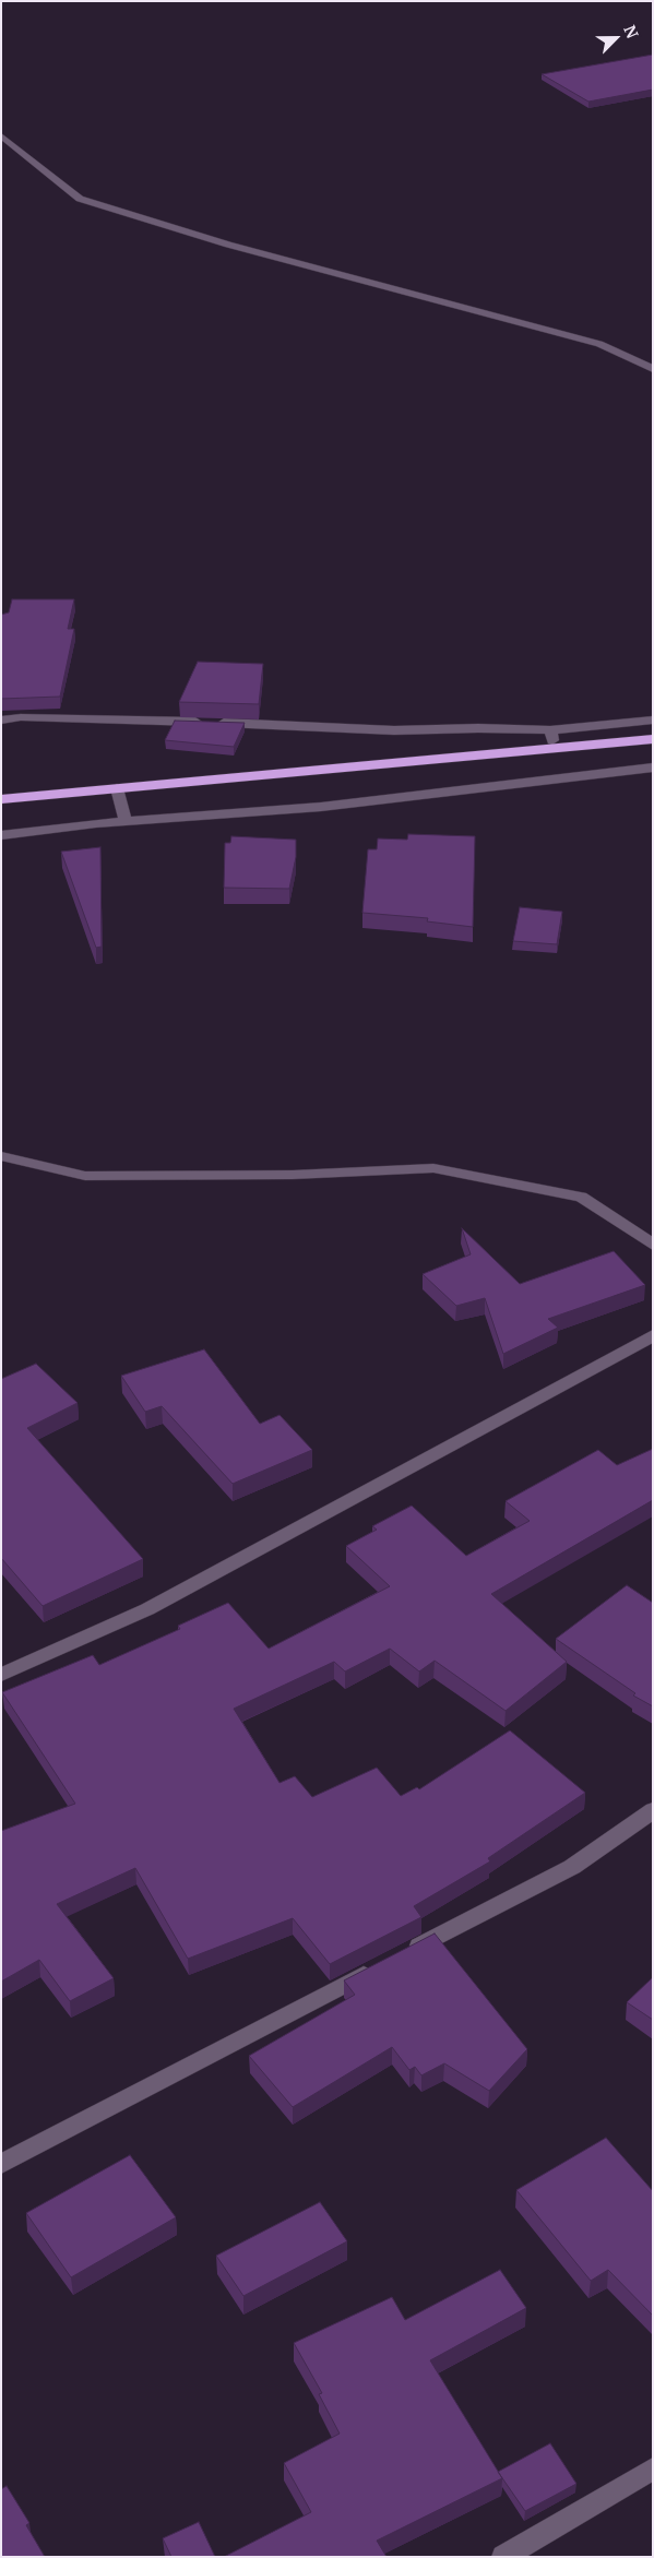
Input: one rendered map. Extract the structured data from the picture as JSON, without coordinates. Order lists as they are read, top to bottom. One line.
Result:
{"north":"top right"}
